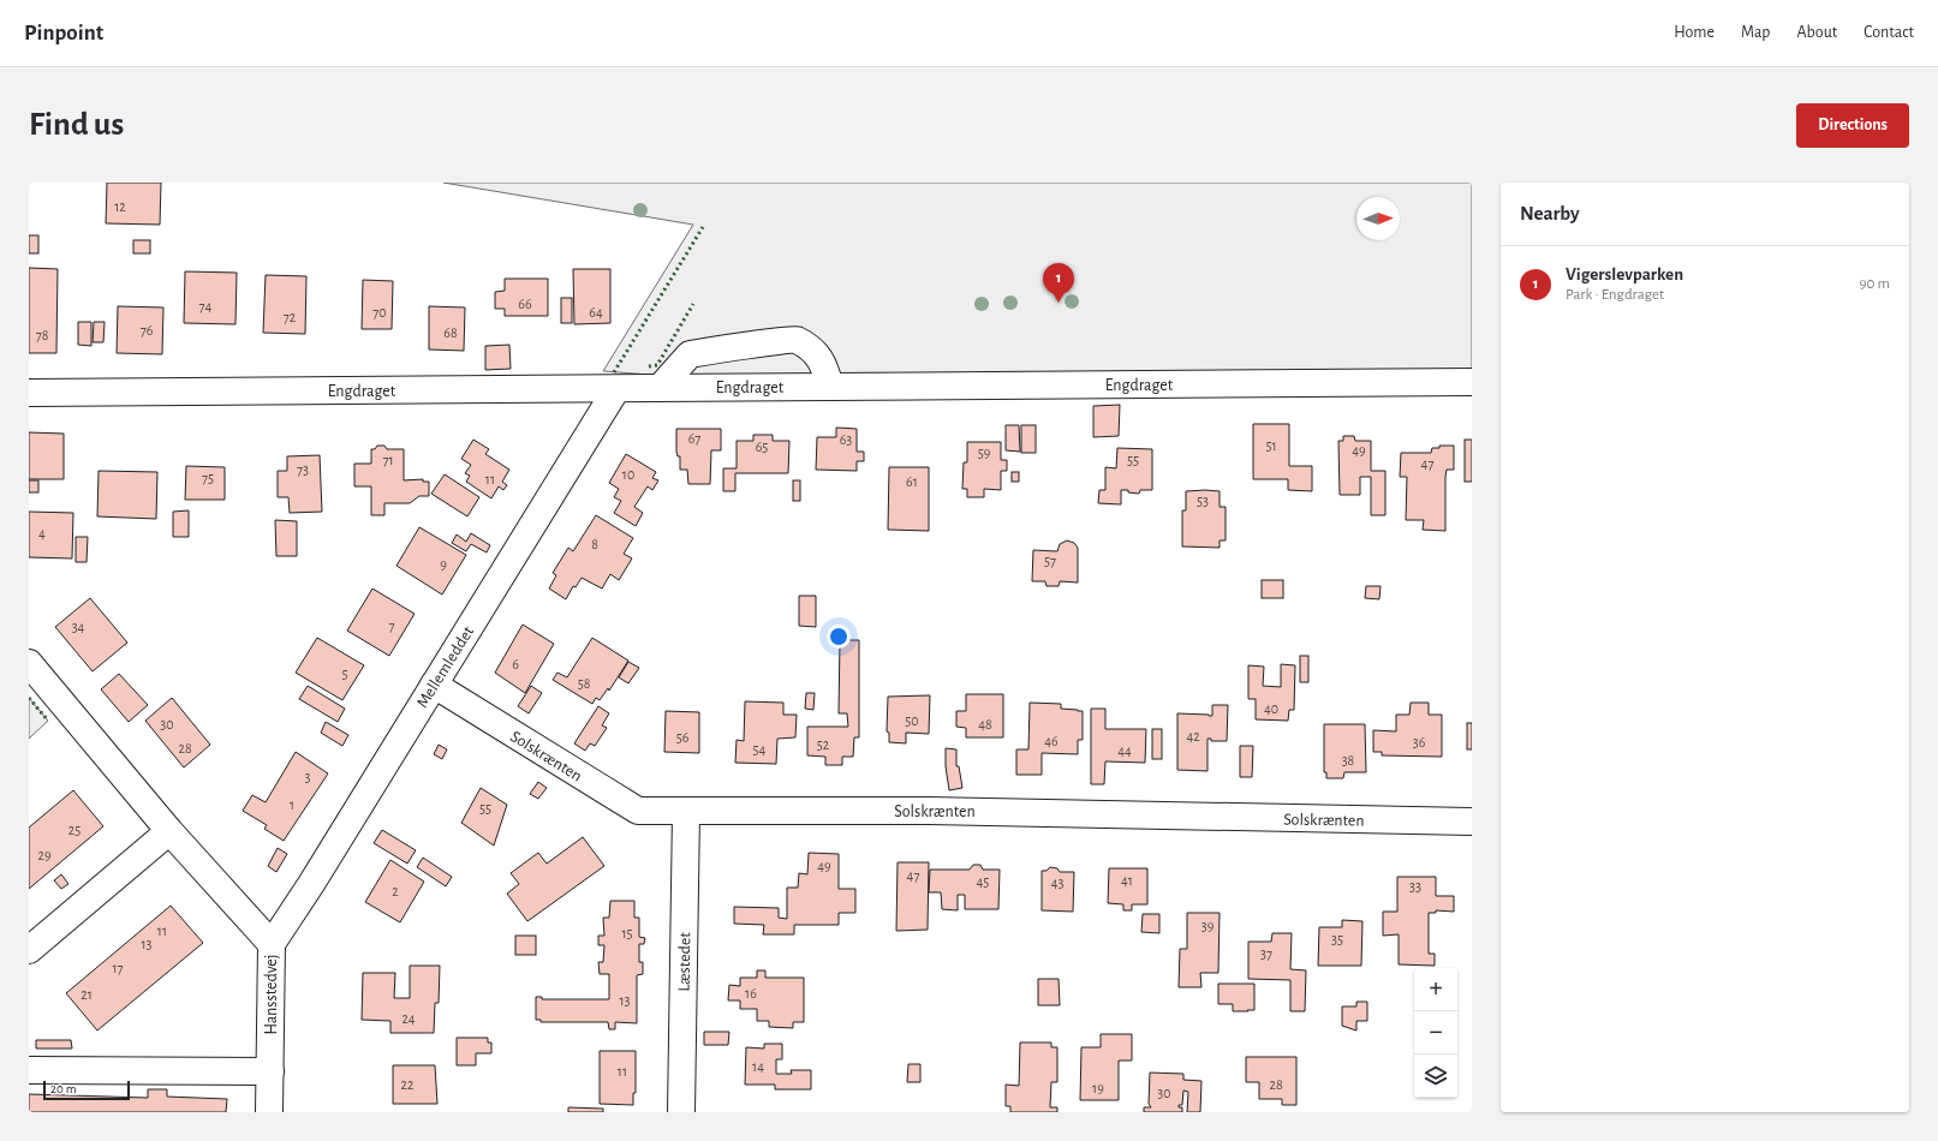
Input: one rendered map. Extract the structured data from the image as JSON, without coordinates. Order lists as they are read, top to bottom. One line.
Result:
{"streets":{"street":["Engdraget","Mellemleddet","Solskrænten","Læstedet","Hansstedvej"]},"crossings":[["Engdraget","Mellemleddet"],["Mellemleddet","Solskrænten"],["Mellemleddet","Hansstedvej"],["Solskrænten","Læstedet"]],"house_numbers":["12","66","74","70","64","72","76","68","78","67","63","51","65","49","59","71","55","47","73","10","75","11","61","53","4","8","57","9","7","34","6","5","58","40","50","30","48","42","56","46","36","52","28","54","44","38","3","1","55","25","29","49","47","41","45","43","33","2","39","11","15","35","13","37","17","16","21","13","24","14","11","22","28","19","30"],"scale_bar":"20 m","north":"right","page":{"header":"Pinpoint","nav":["Home","Map","About","Contact"],"buttons":"Directions","title":"Find us","heading":"Nearby","list":[{"mark":"1","name":"Vigerslevparken","note":"Park · Engdraget","value":"90 m"}],"pins":"1","map_buttons":["+","−"],"scale":"20 m"}}
